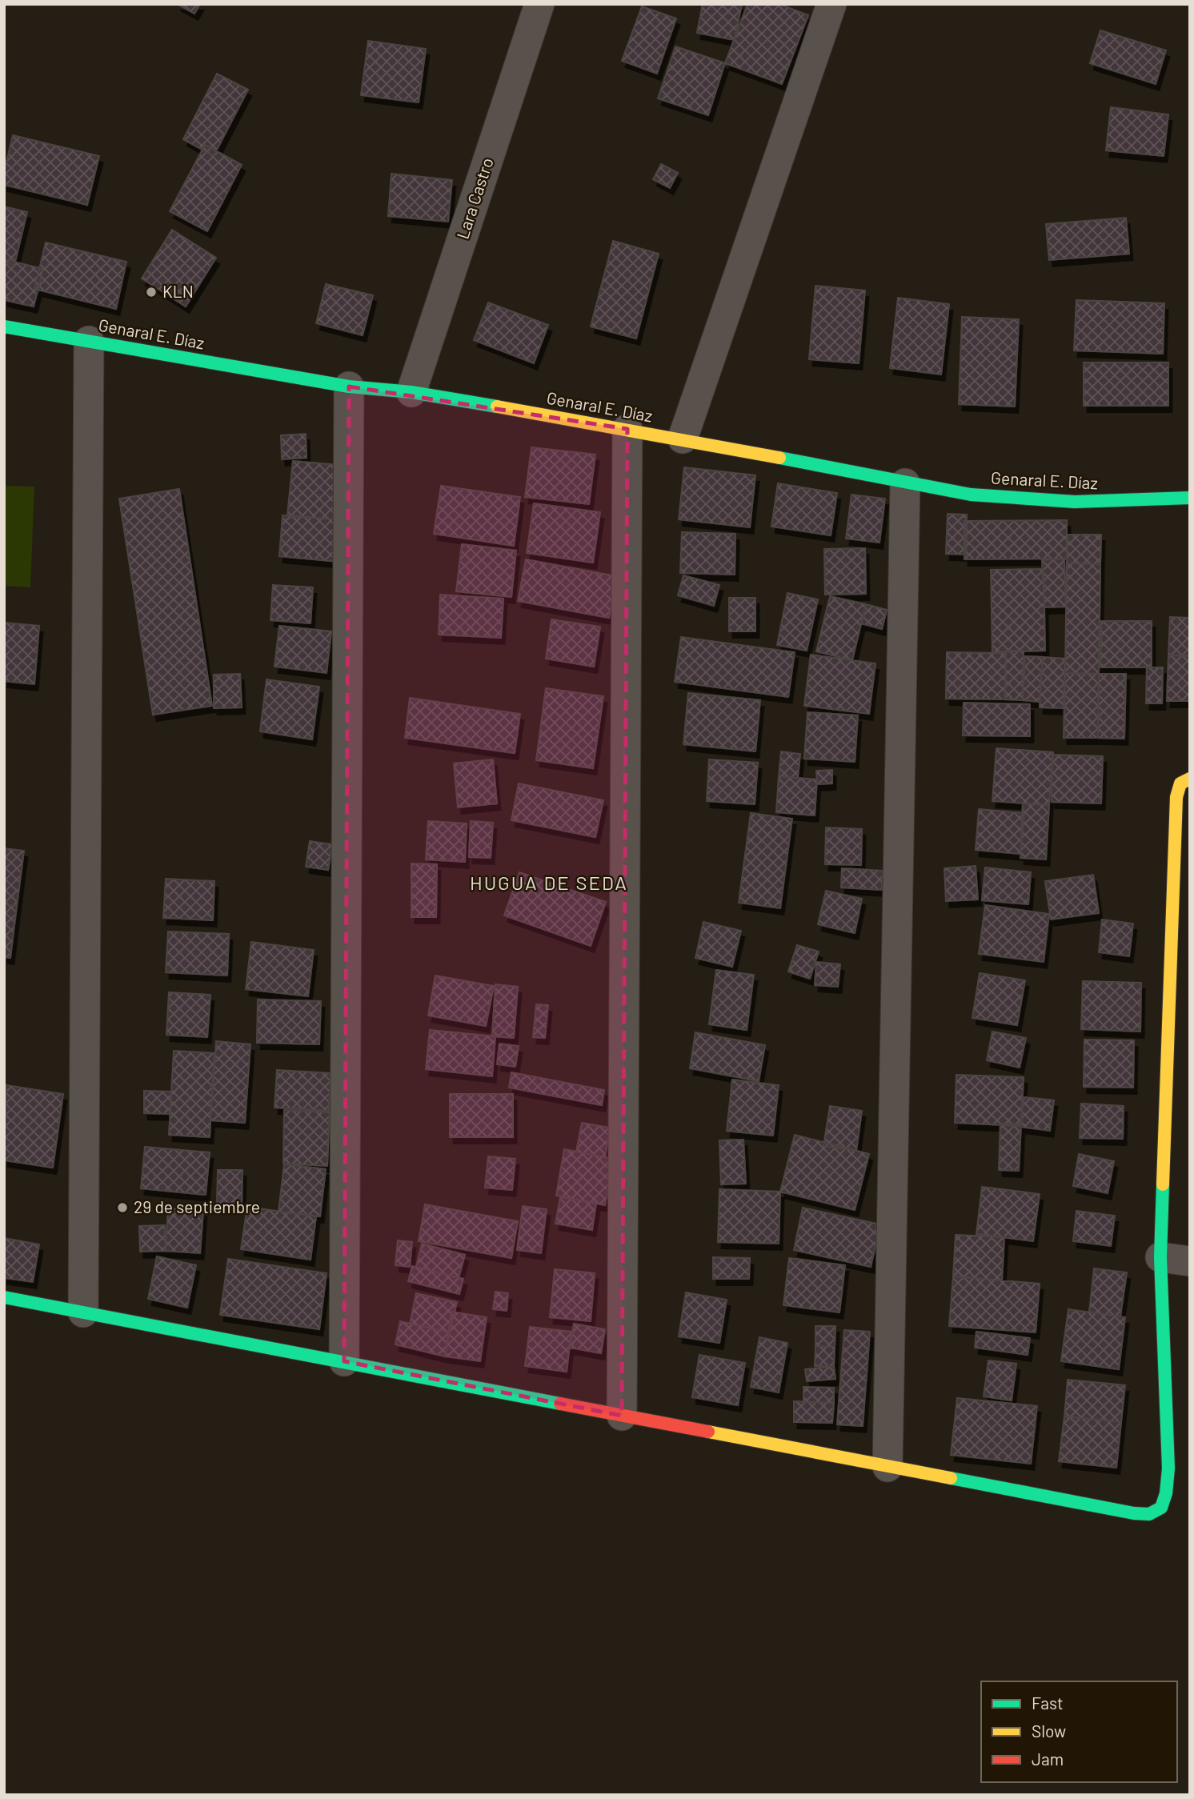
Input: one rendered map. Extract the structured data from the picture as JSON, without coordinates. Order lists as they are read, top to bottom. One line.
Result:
{"streets":{"street":["Lara Castro","Genaral E. Díaz"]},"crossings":[["Lara Castro","Genaral E. Díaz"]],"districts":["HUGUA DE SEDA"],"places":["KLN","29 de septiembre"],"legend":["Fast","Slow","Jam"]}
